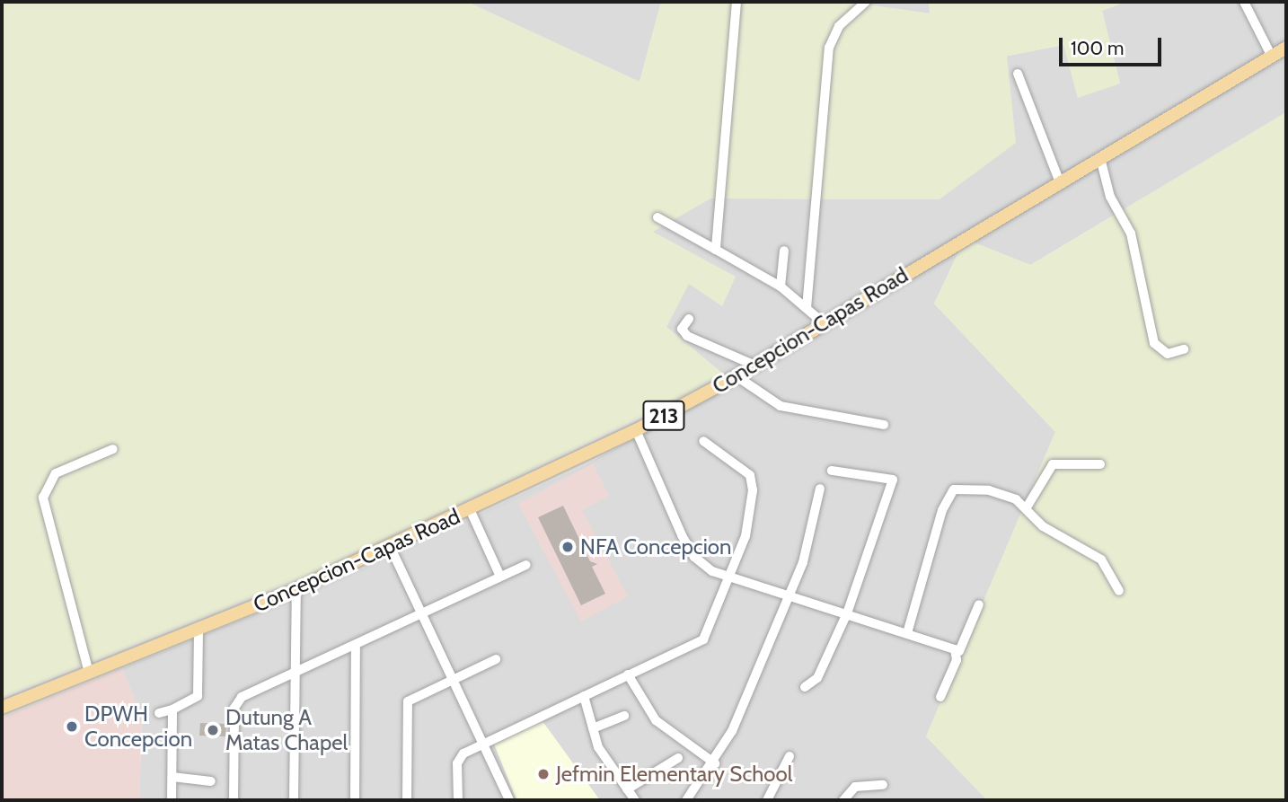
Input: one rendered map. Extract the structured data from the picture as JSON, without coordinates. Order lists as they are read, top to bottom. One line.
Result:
{"streets":{"main road":["Concepcion-Capas Road","213"]},"places":["NFA Concepcion","DPWH Concepcion","Dutung A Matas Chapel","Jefmin Elementary School"],"scale_bar":"100 m"}
